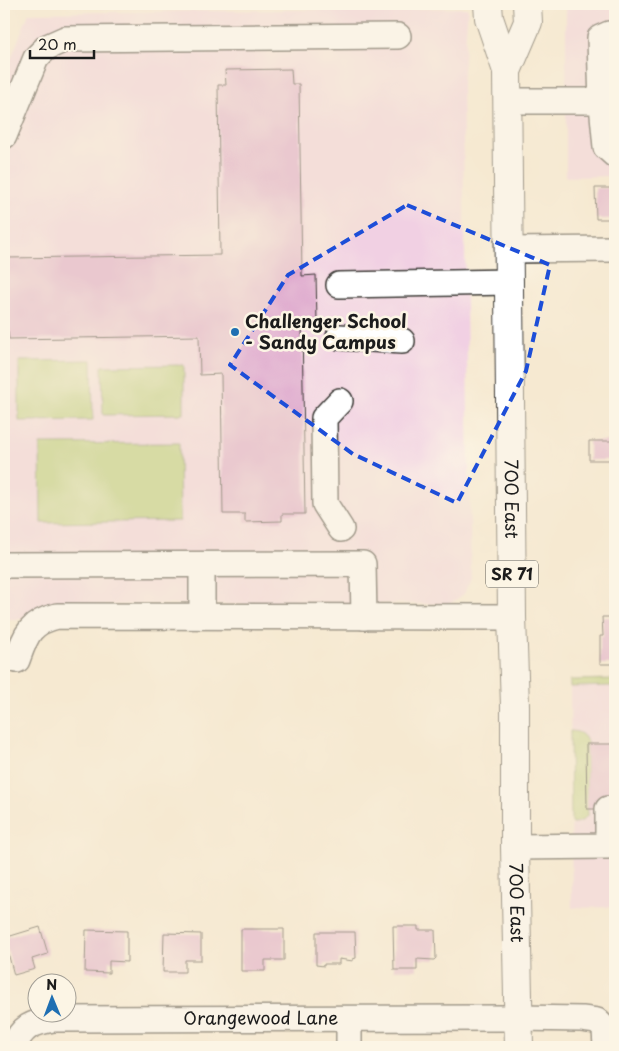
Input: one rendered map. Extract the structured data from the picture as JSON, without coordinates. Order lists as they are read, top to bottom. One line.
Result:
{"streets":{"main road":["700 East","SR 71"],"street":["Orangewood Lane"]},"crossings":[["700 East","Orangewood Lane"]],"places":["Challenger School - Sandy Campus"],"scale_bar":"20 m","north":"top"}
